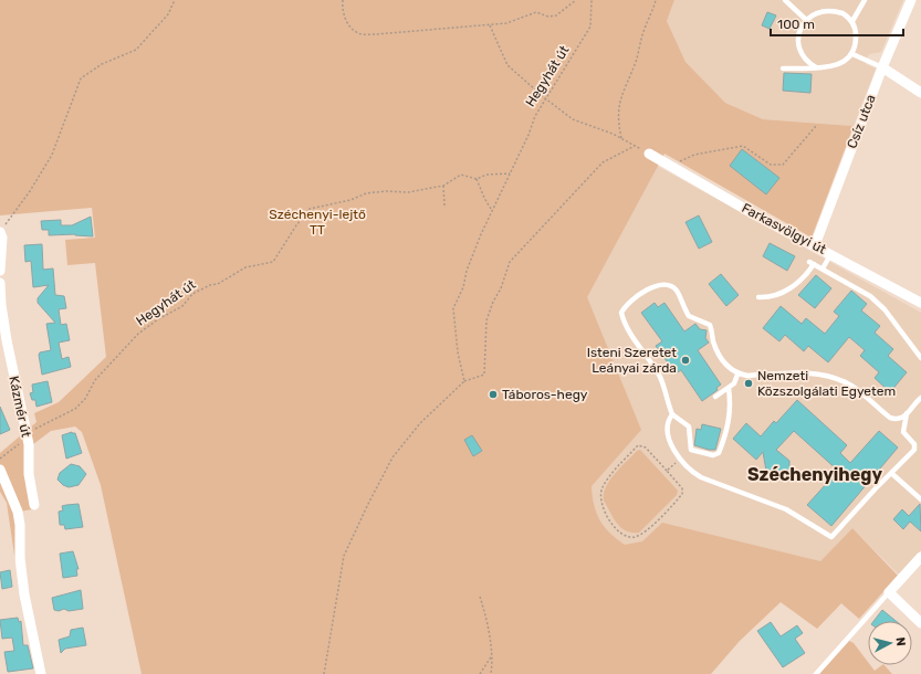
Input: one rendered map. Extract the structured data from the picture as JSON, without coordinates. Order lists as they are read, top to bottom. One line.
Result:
{"streets":{"street":["Csíz utca","Farkasvölgyi út","Kázmér út"],"path":["Hegyhát út"]},"crossings":[["Hegyhát út","Kázmér út"],["Csíz utca","Farkasvölgyi út"]],"districts":["Széchenyihegy"],"parks":["Széchenyi-lejtő TT"],"places":["Isteni Szeretet Leányai zárda","Nemzeti Közszolgálati Egyetem","Táboros-hegy"],"scale_bar":"100 m","north":"right"}
